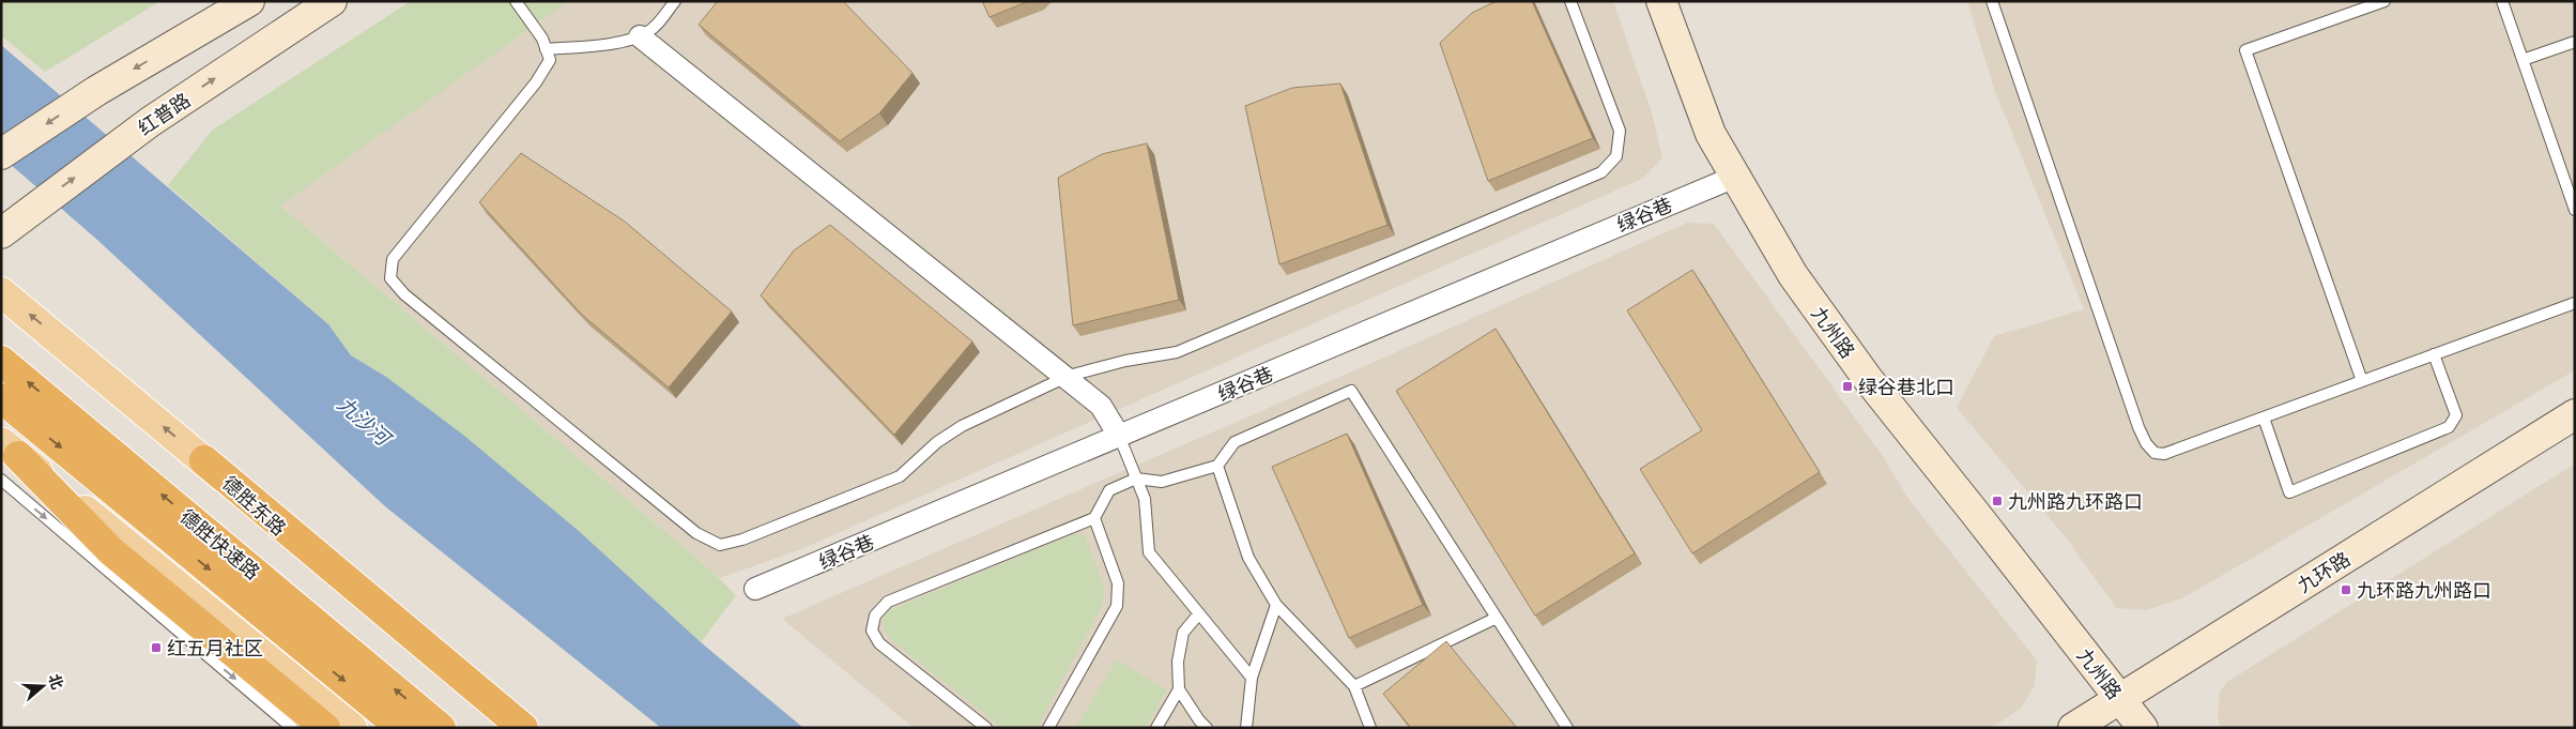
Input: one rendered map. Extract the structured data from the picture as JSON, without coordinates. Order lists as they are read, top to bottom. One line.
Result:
{"streets":{"highway":["德胜快速路"],"main road":["德胜东路"],"street":["红普路","绿谷巷","九州路","九环路"]},"crossings":[["绿谷巷","九州路"],["九州路","九环路"]],"water":["九沙河"],"places":{"transit":["绿谷巷北口","九州路九环路口","九环路九州路口","红五月社区"]},"north":"right"}
